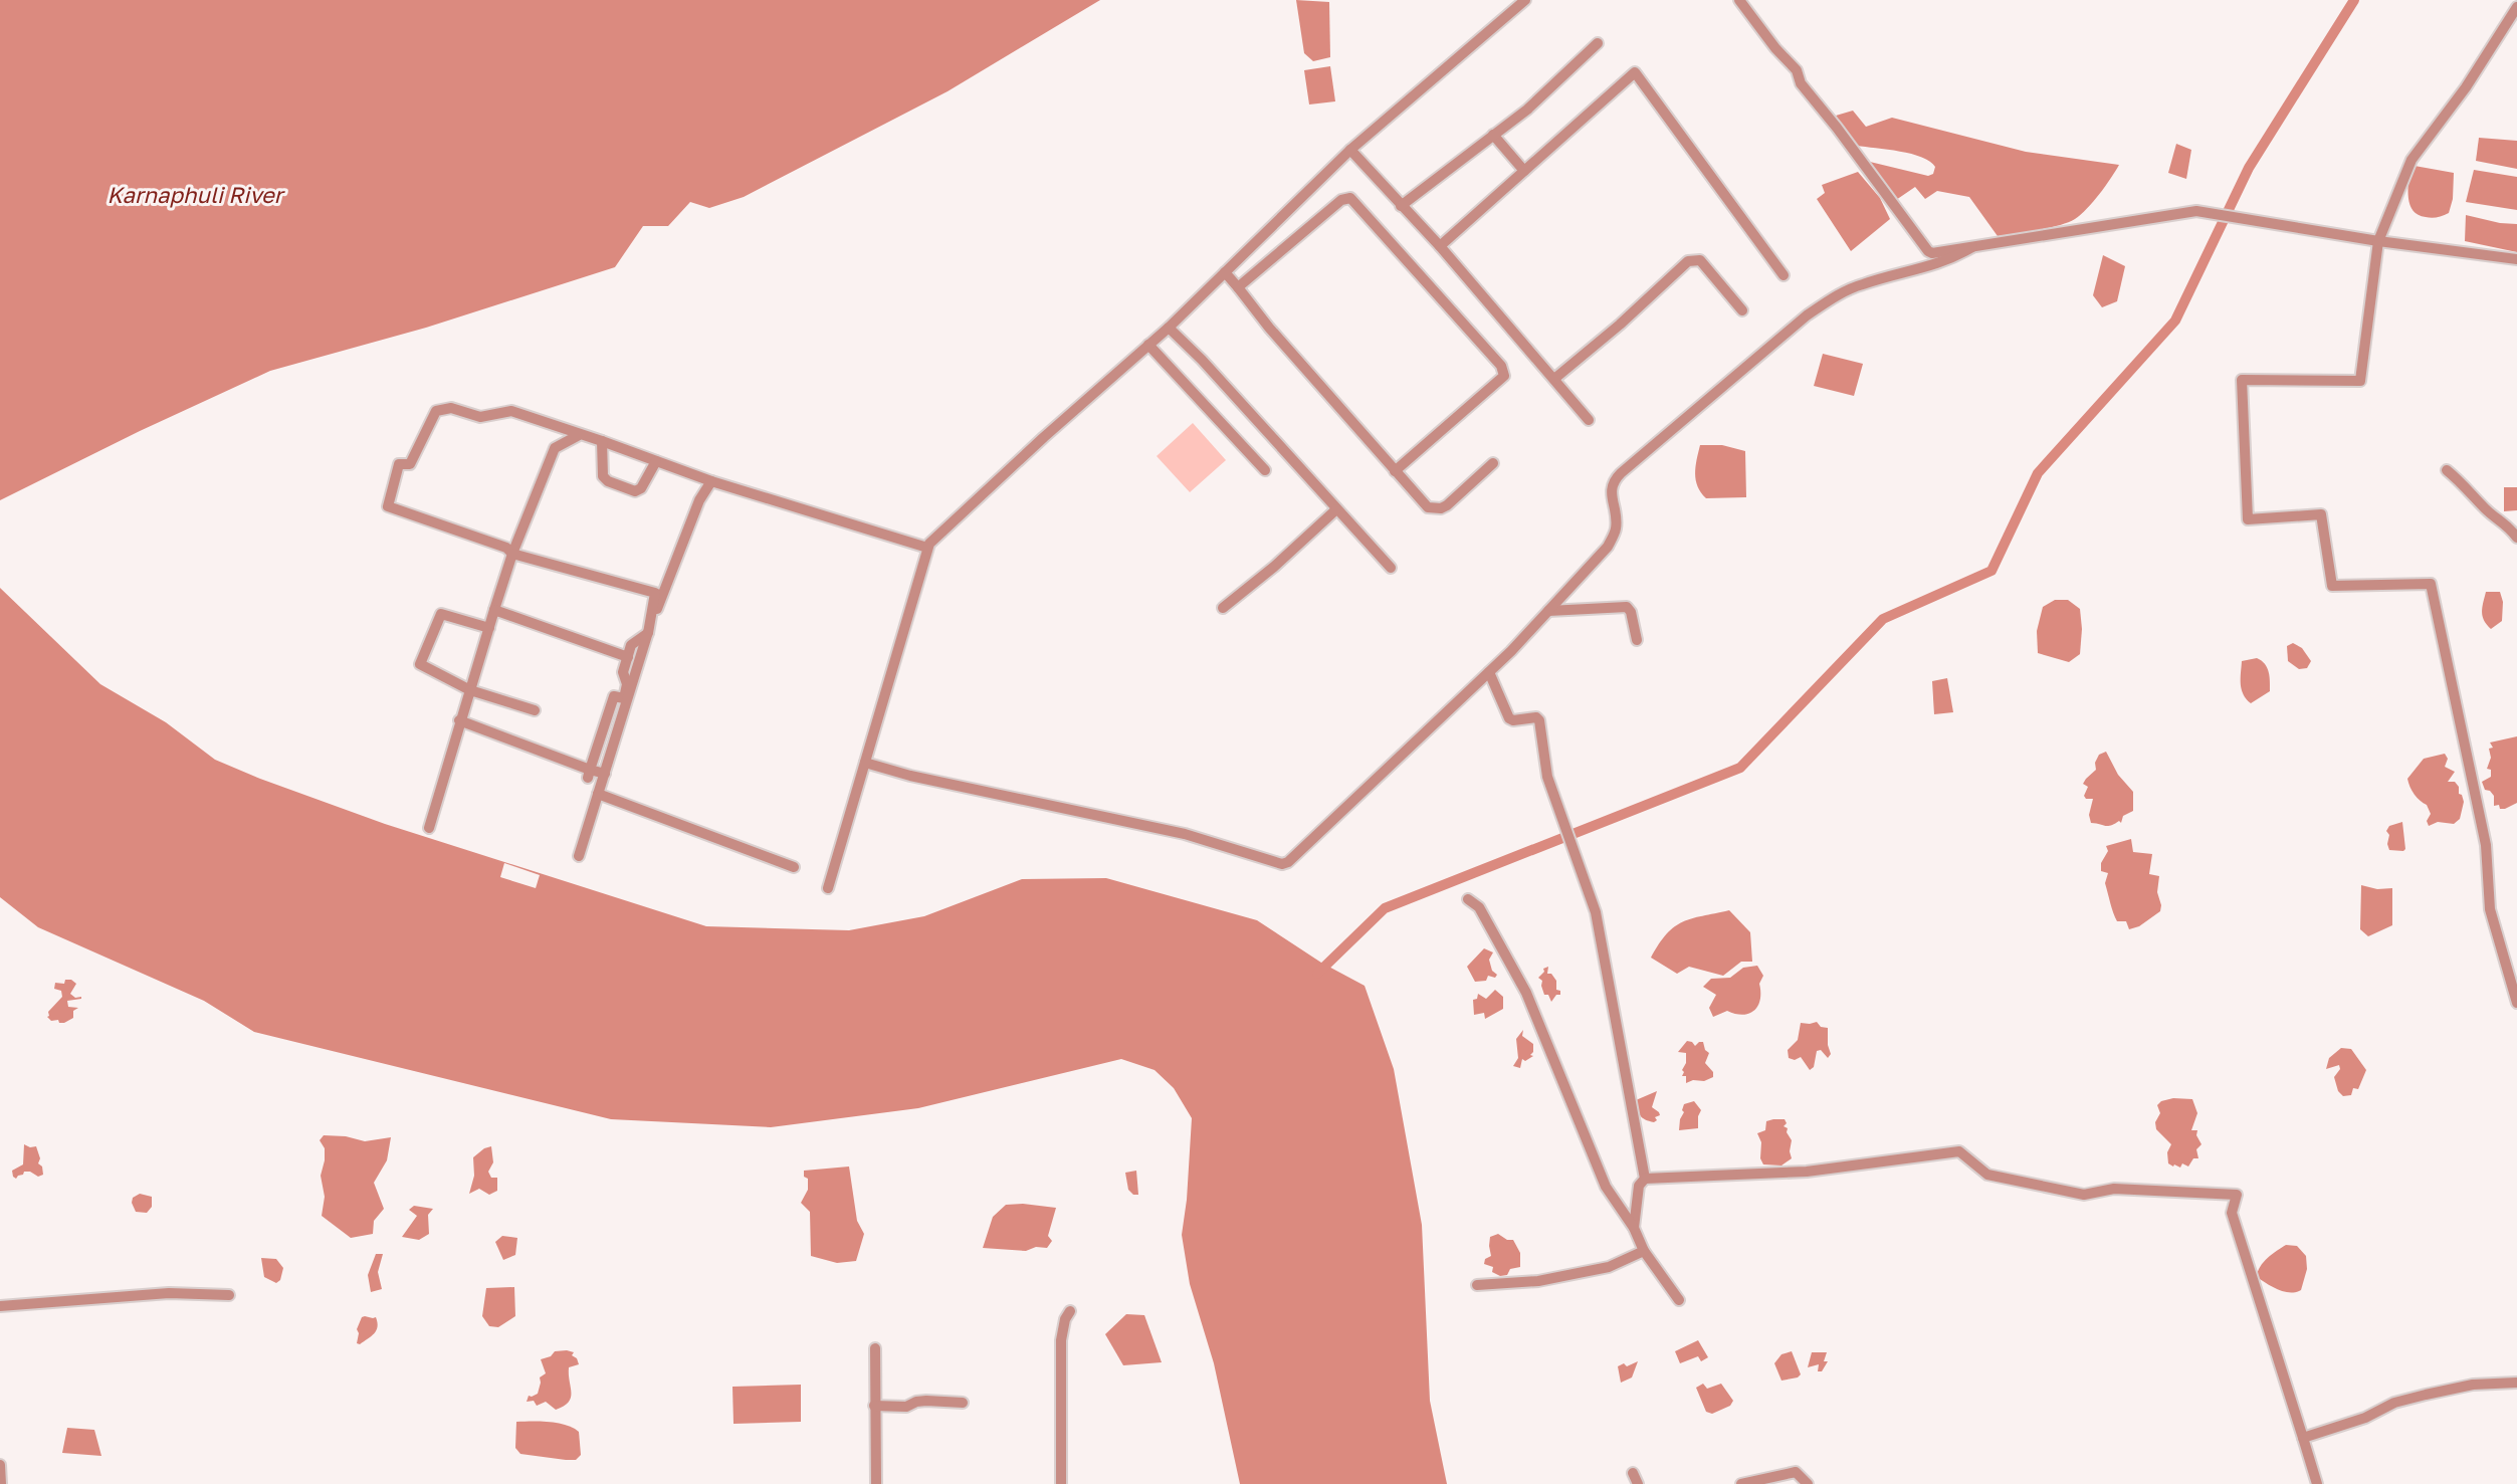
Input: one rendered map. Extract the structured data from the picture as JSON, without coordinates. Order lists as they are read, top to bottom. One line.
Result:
{"water":["Karnaphuli River"]}
